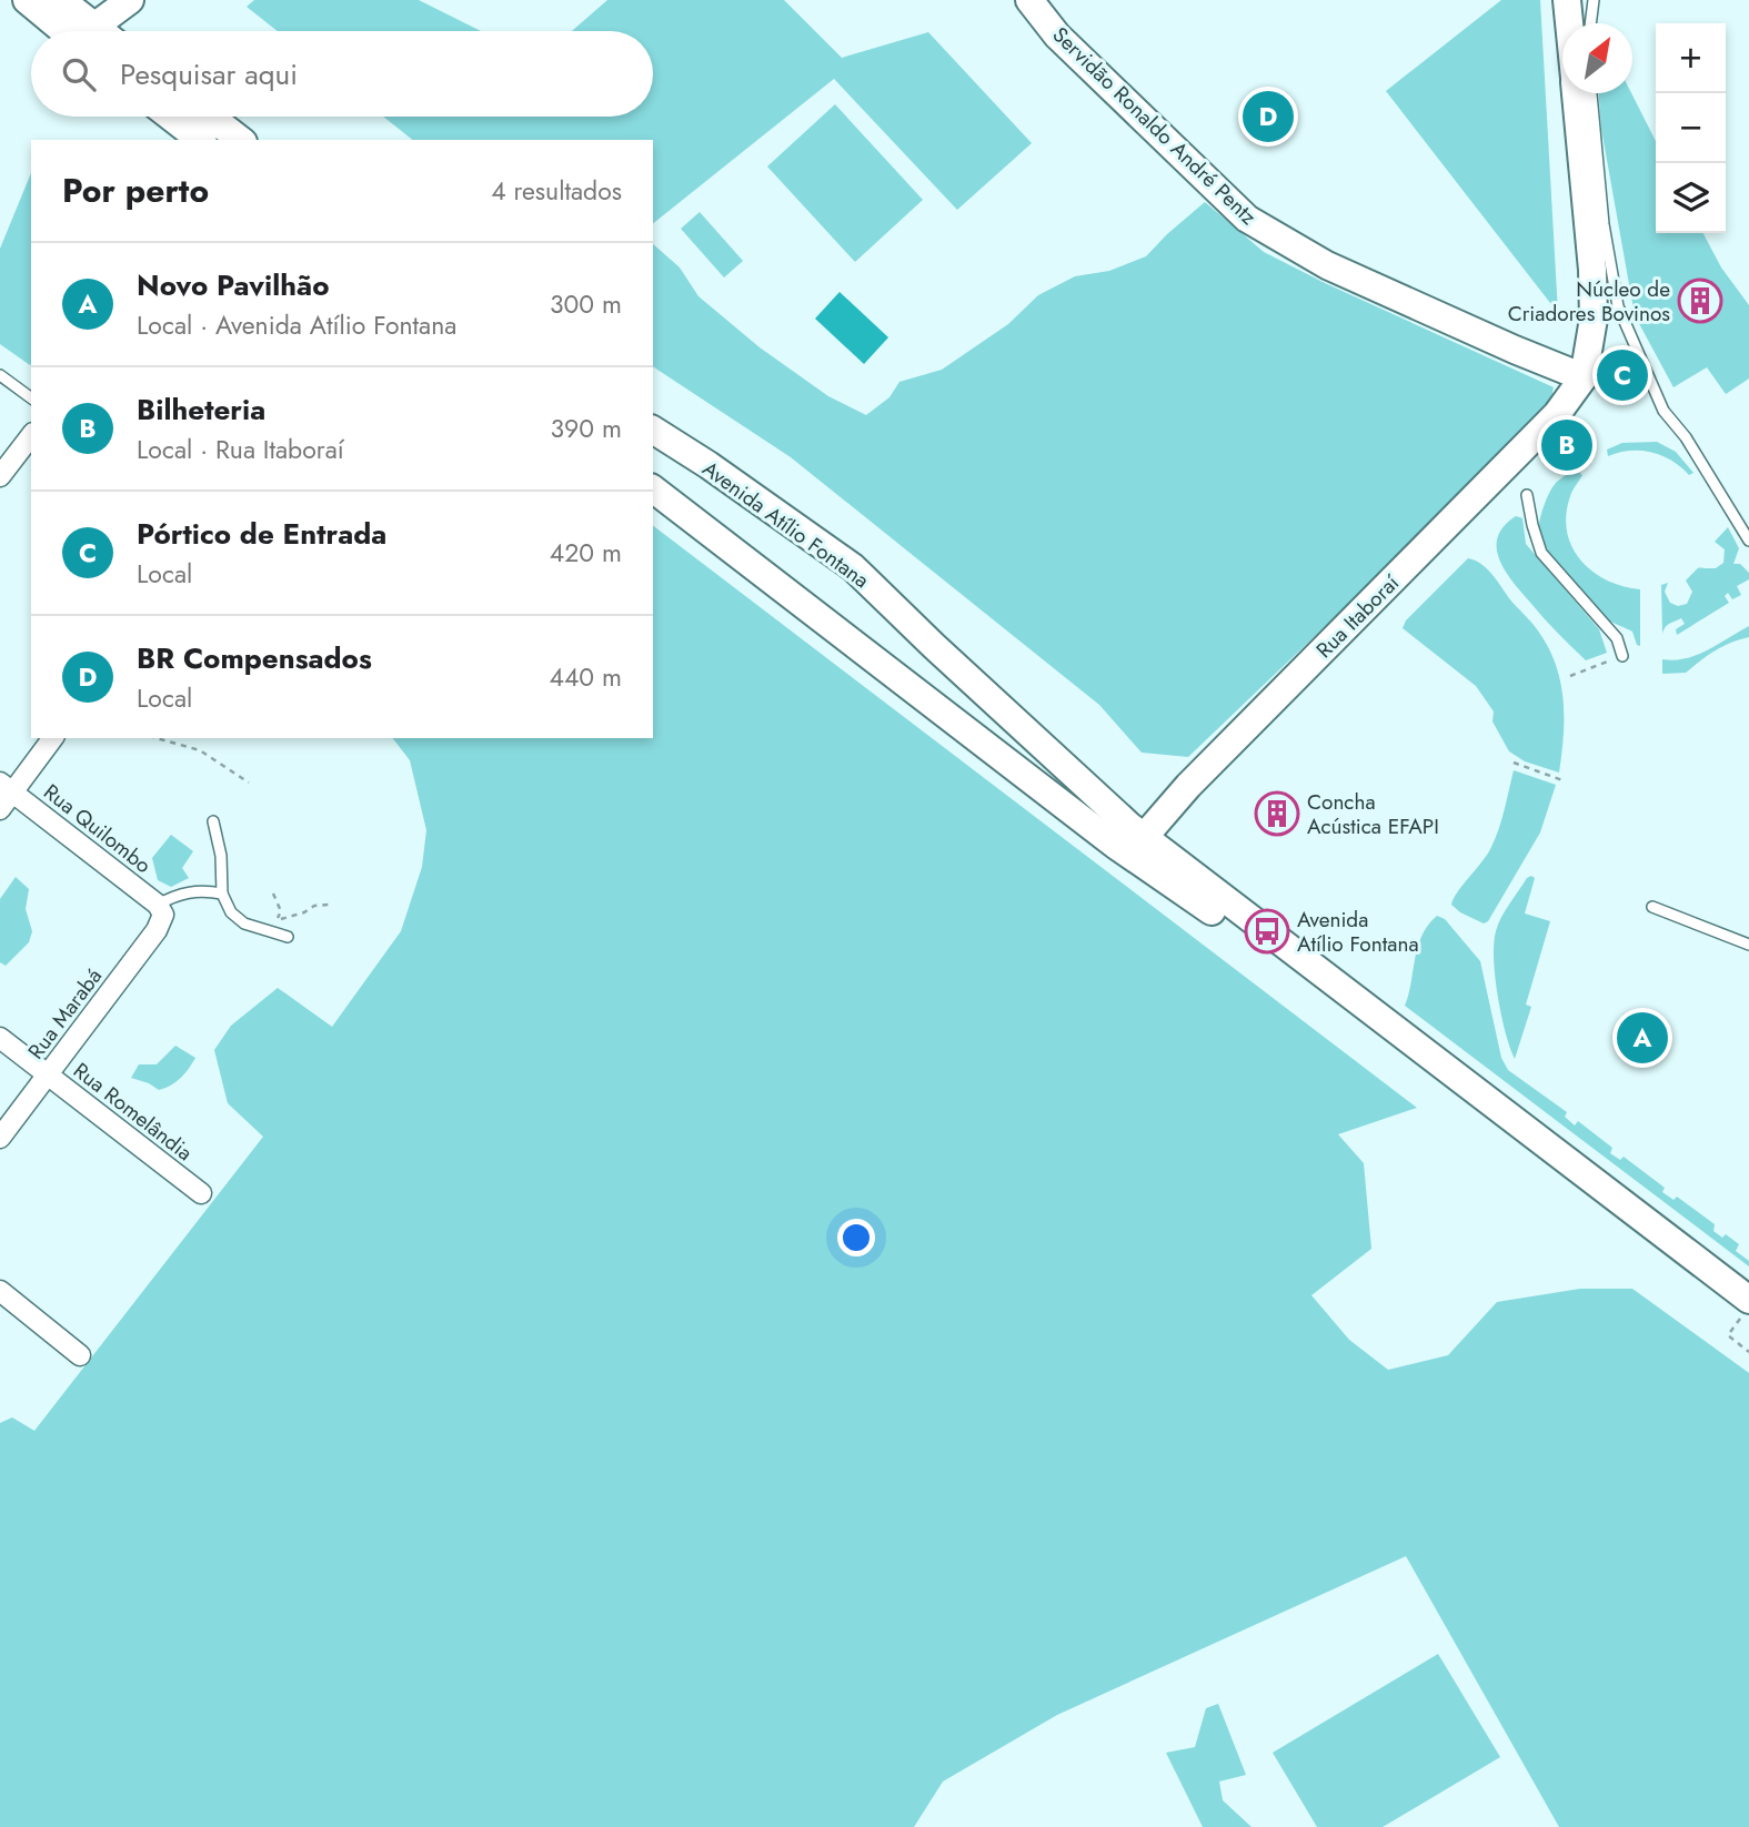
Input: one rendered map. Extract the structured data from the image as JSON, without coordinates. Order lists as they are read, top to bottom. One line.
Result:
{"streets":{"main road":["Servidão Ronaldo André Pentz","Avenida Atílio Fontana","Rua Itaboraí"],"street":["Rua Quilombo","Rua Marabá","Rua Romelândia"]},"crossings":[["Servidão Ronaldo André Pentz","Rua Itaboraí"],["Avenida Atílio Fontana","Rua Itaboraí"],["Rua Quilombo","Rua Marabá"],["Rua Marabá","Rua Romelândia"]],"places":{"building":["Núcleo de Criadores Bovinos","Concha Acústica EFAPI"],"bus stop":["Avenida Atílio Fontana"]},"north":"top right","page":{"map_buttons":["+","−"],"search":"Pesquisar aqui","pins":["D","C","B","A"],"heading":["Por perto","4 resultados"],"list":[{"mark":"A","name":"Novo Pavilhão","note":"Local · Avenida Atílio Fontana","value":"300 m"},{"mark":"B","name":"Bilheteria","note":"Local · Rua Itaboraí","value":"390 m"},{"mark":"C","name":"Pórtico de Entrada","note":"Local","value":"420 m"},{"mark":"D","name":"BR Compensados","note":"Local","value":"440 m"}]}}
